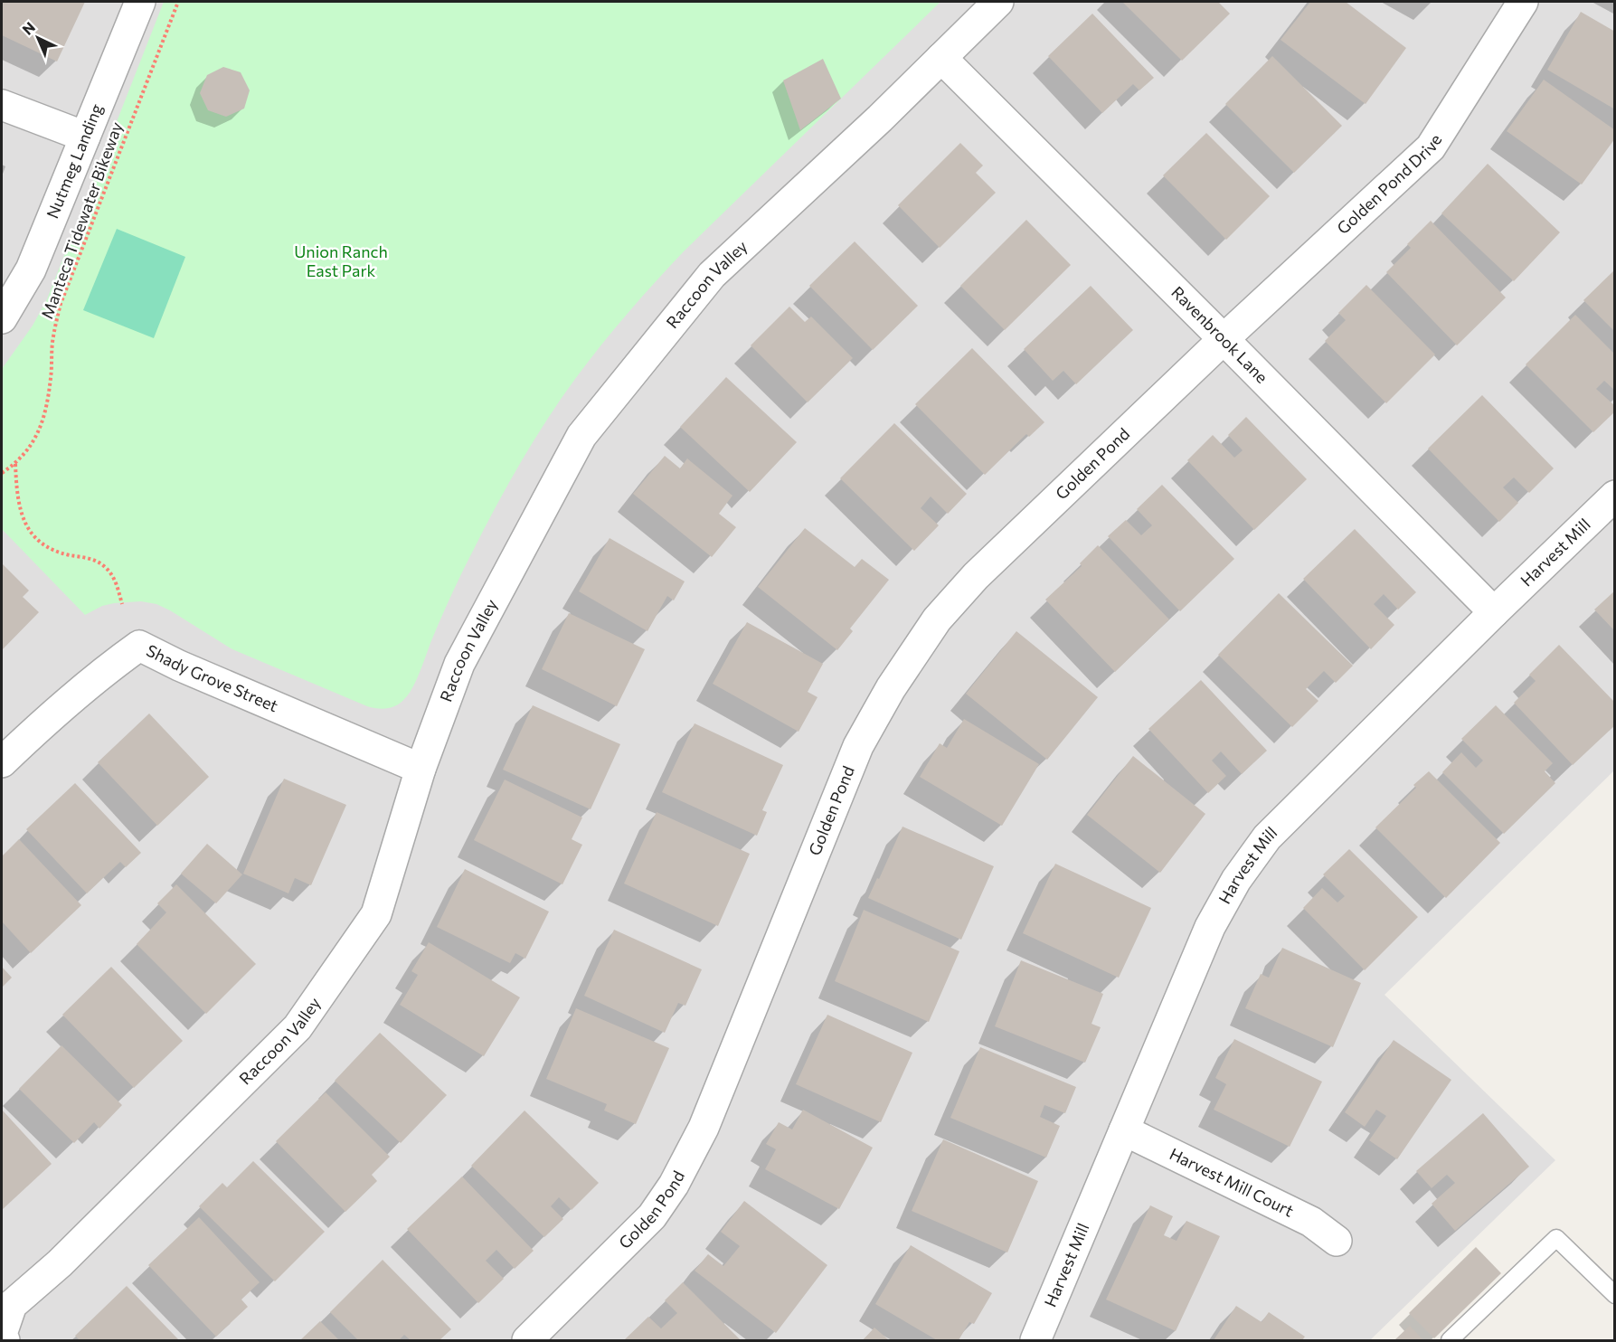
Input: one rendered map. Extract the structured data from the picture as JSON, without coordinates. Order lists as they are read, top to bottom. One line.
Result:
{"streets":{"street":["Nutmeg Landing","Golden Pond Drive","Raccoon Valley","Ravenbrook Lane","Golden Pond","Harvest Mill","Shady Grove Street","Harvest Mill Court"],"path":["Manteca Tidewater Bikeway"]},"crossings":[["Golden Pond Drive","Ravenbrook Lane"],["Golden Pond Drive","Golden Pond"],["Raccoon Valley","Ravenbrook Lane"],["Raccoon Valley","Shady Grove Street"],["Ravenbrook Lane","Golden Pond"],["Ravenbrook Lane","Harvest Mill"],["Harvest Mill","Harvest Mill Court"]],"parks":["Union Ranch East Park"],"north":"top left"}
